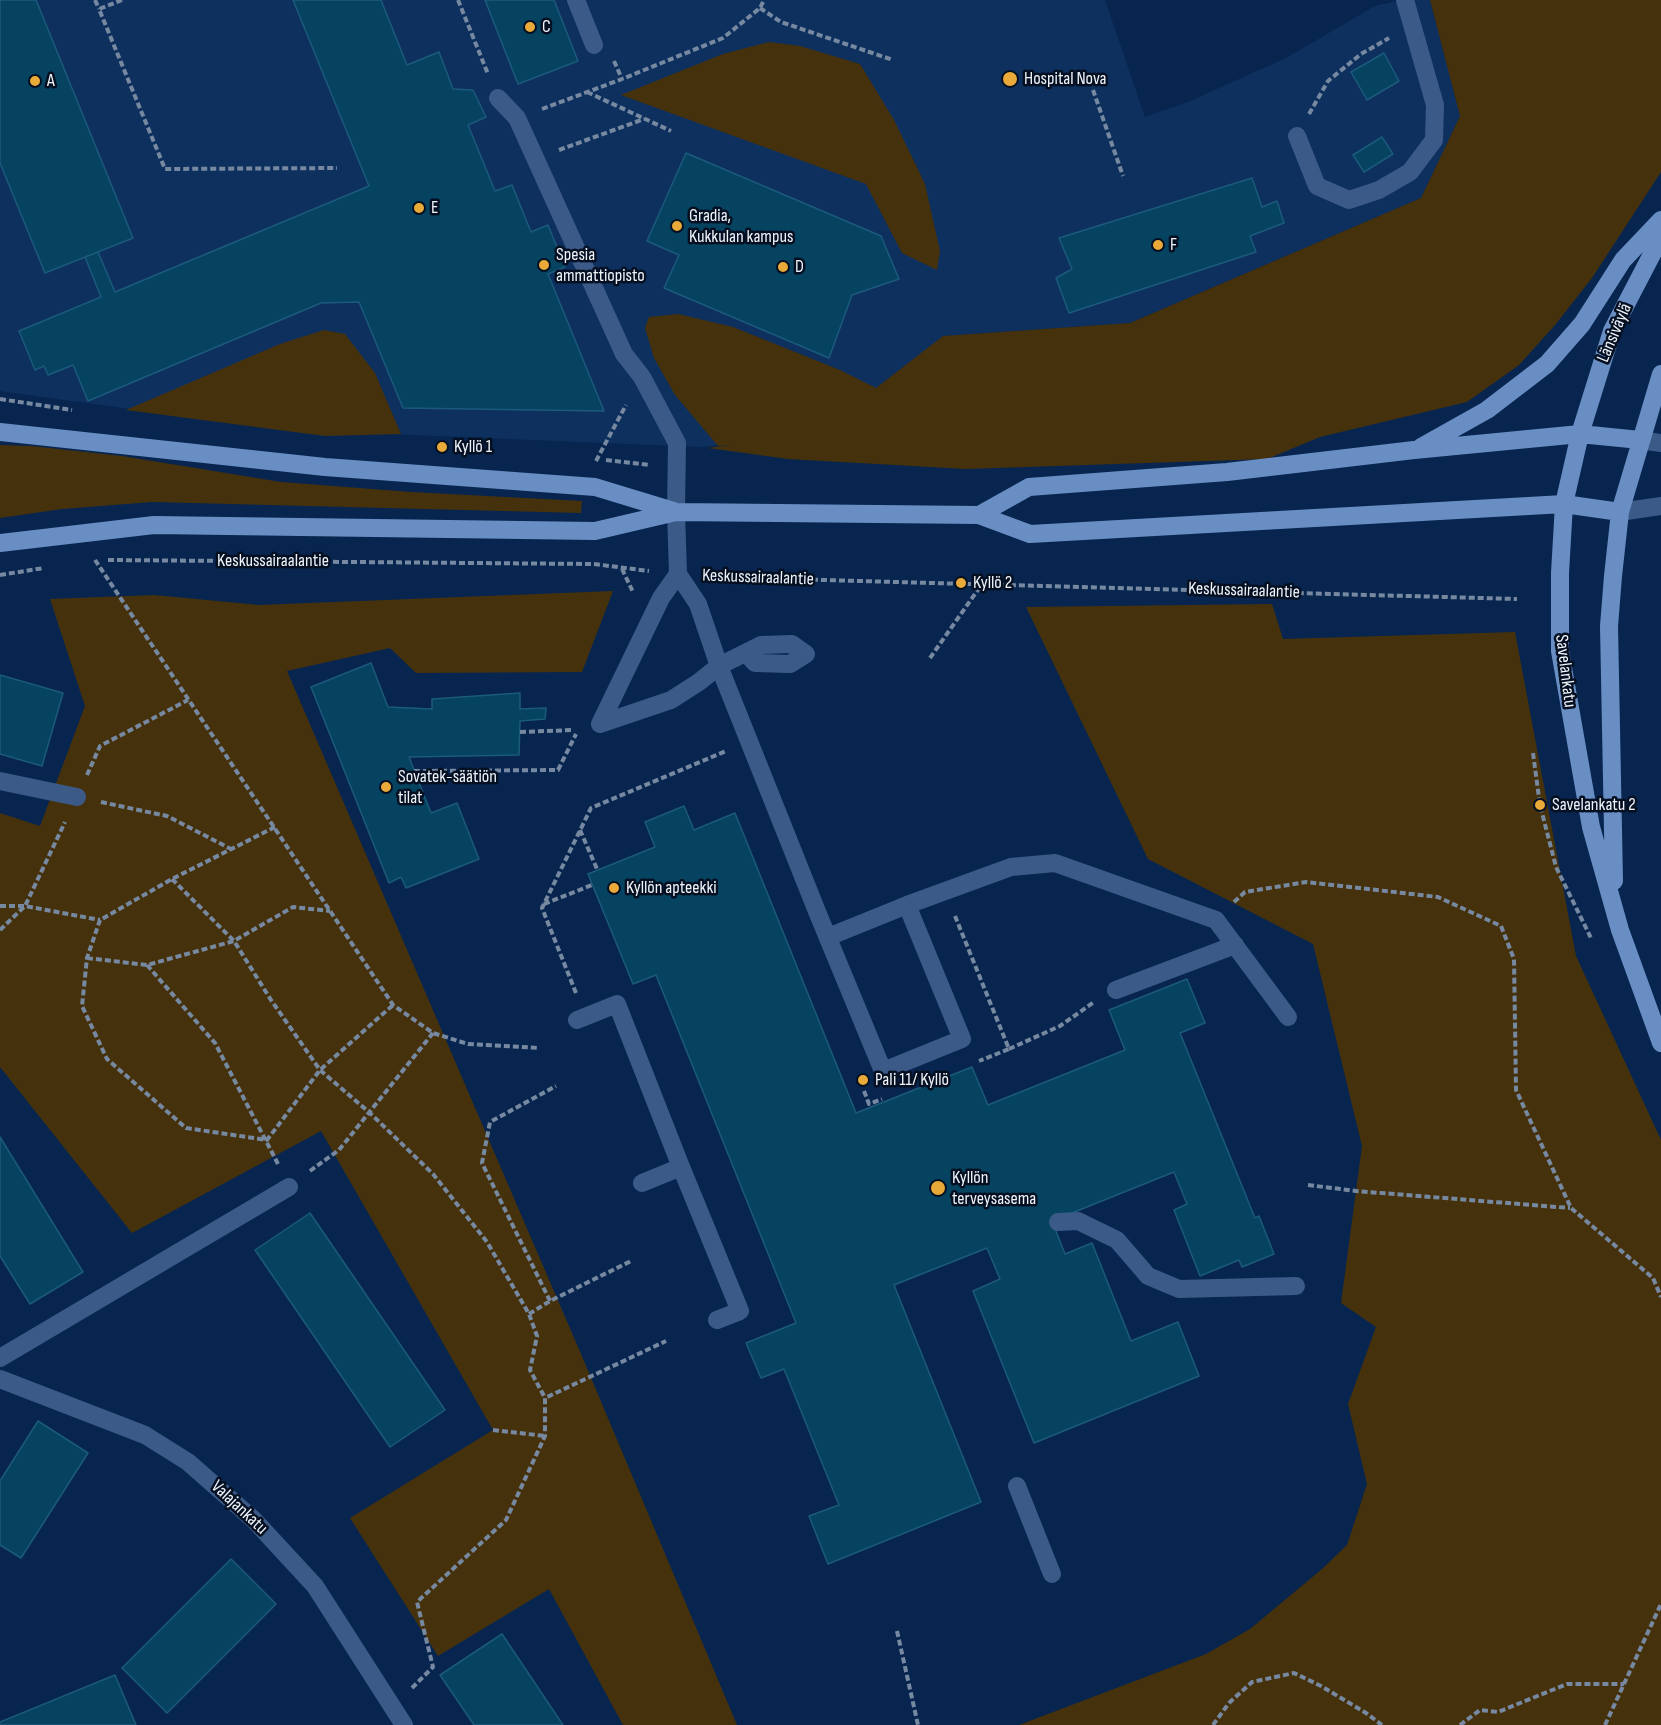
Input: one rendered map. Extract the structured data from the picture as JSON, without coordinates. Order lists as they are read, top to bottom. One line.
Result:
{"streets":{"main road":["Länsiväylä","Keskussairaalantie","Savelankatu"],"street":["Valajankatu"]},"crossings":[["Länsiväylä","Keskussairaalantie"],["Länsiväylä","Savelankatu"],["Keskussairaalantie","Savelankatu"]],"places":["C","Hospital Nova","A","E","Gradia, Kukkulan kampus","F","Spesia ammattiopisto","D","Kyllö 1","Kyllö 2","Sovatek-säätiön tilat","Savelankatu 2","Kyllön apteekki","Pali 11/ Kyllö","Kyllön terveysasema"]}
